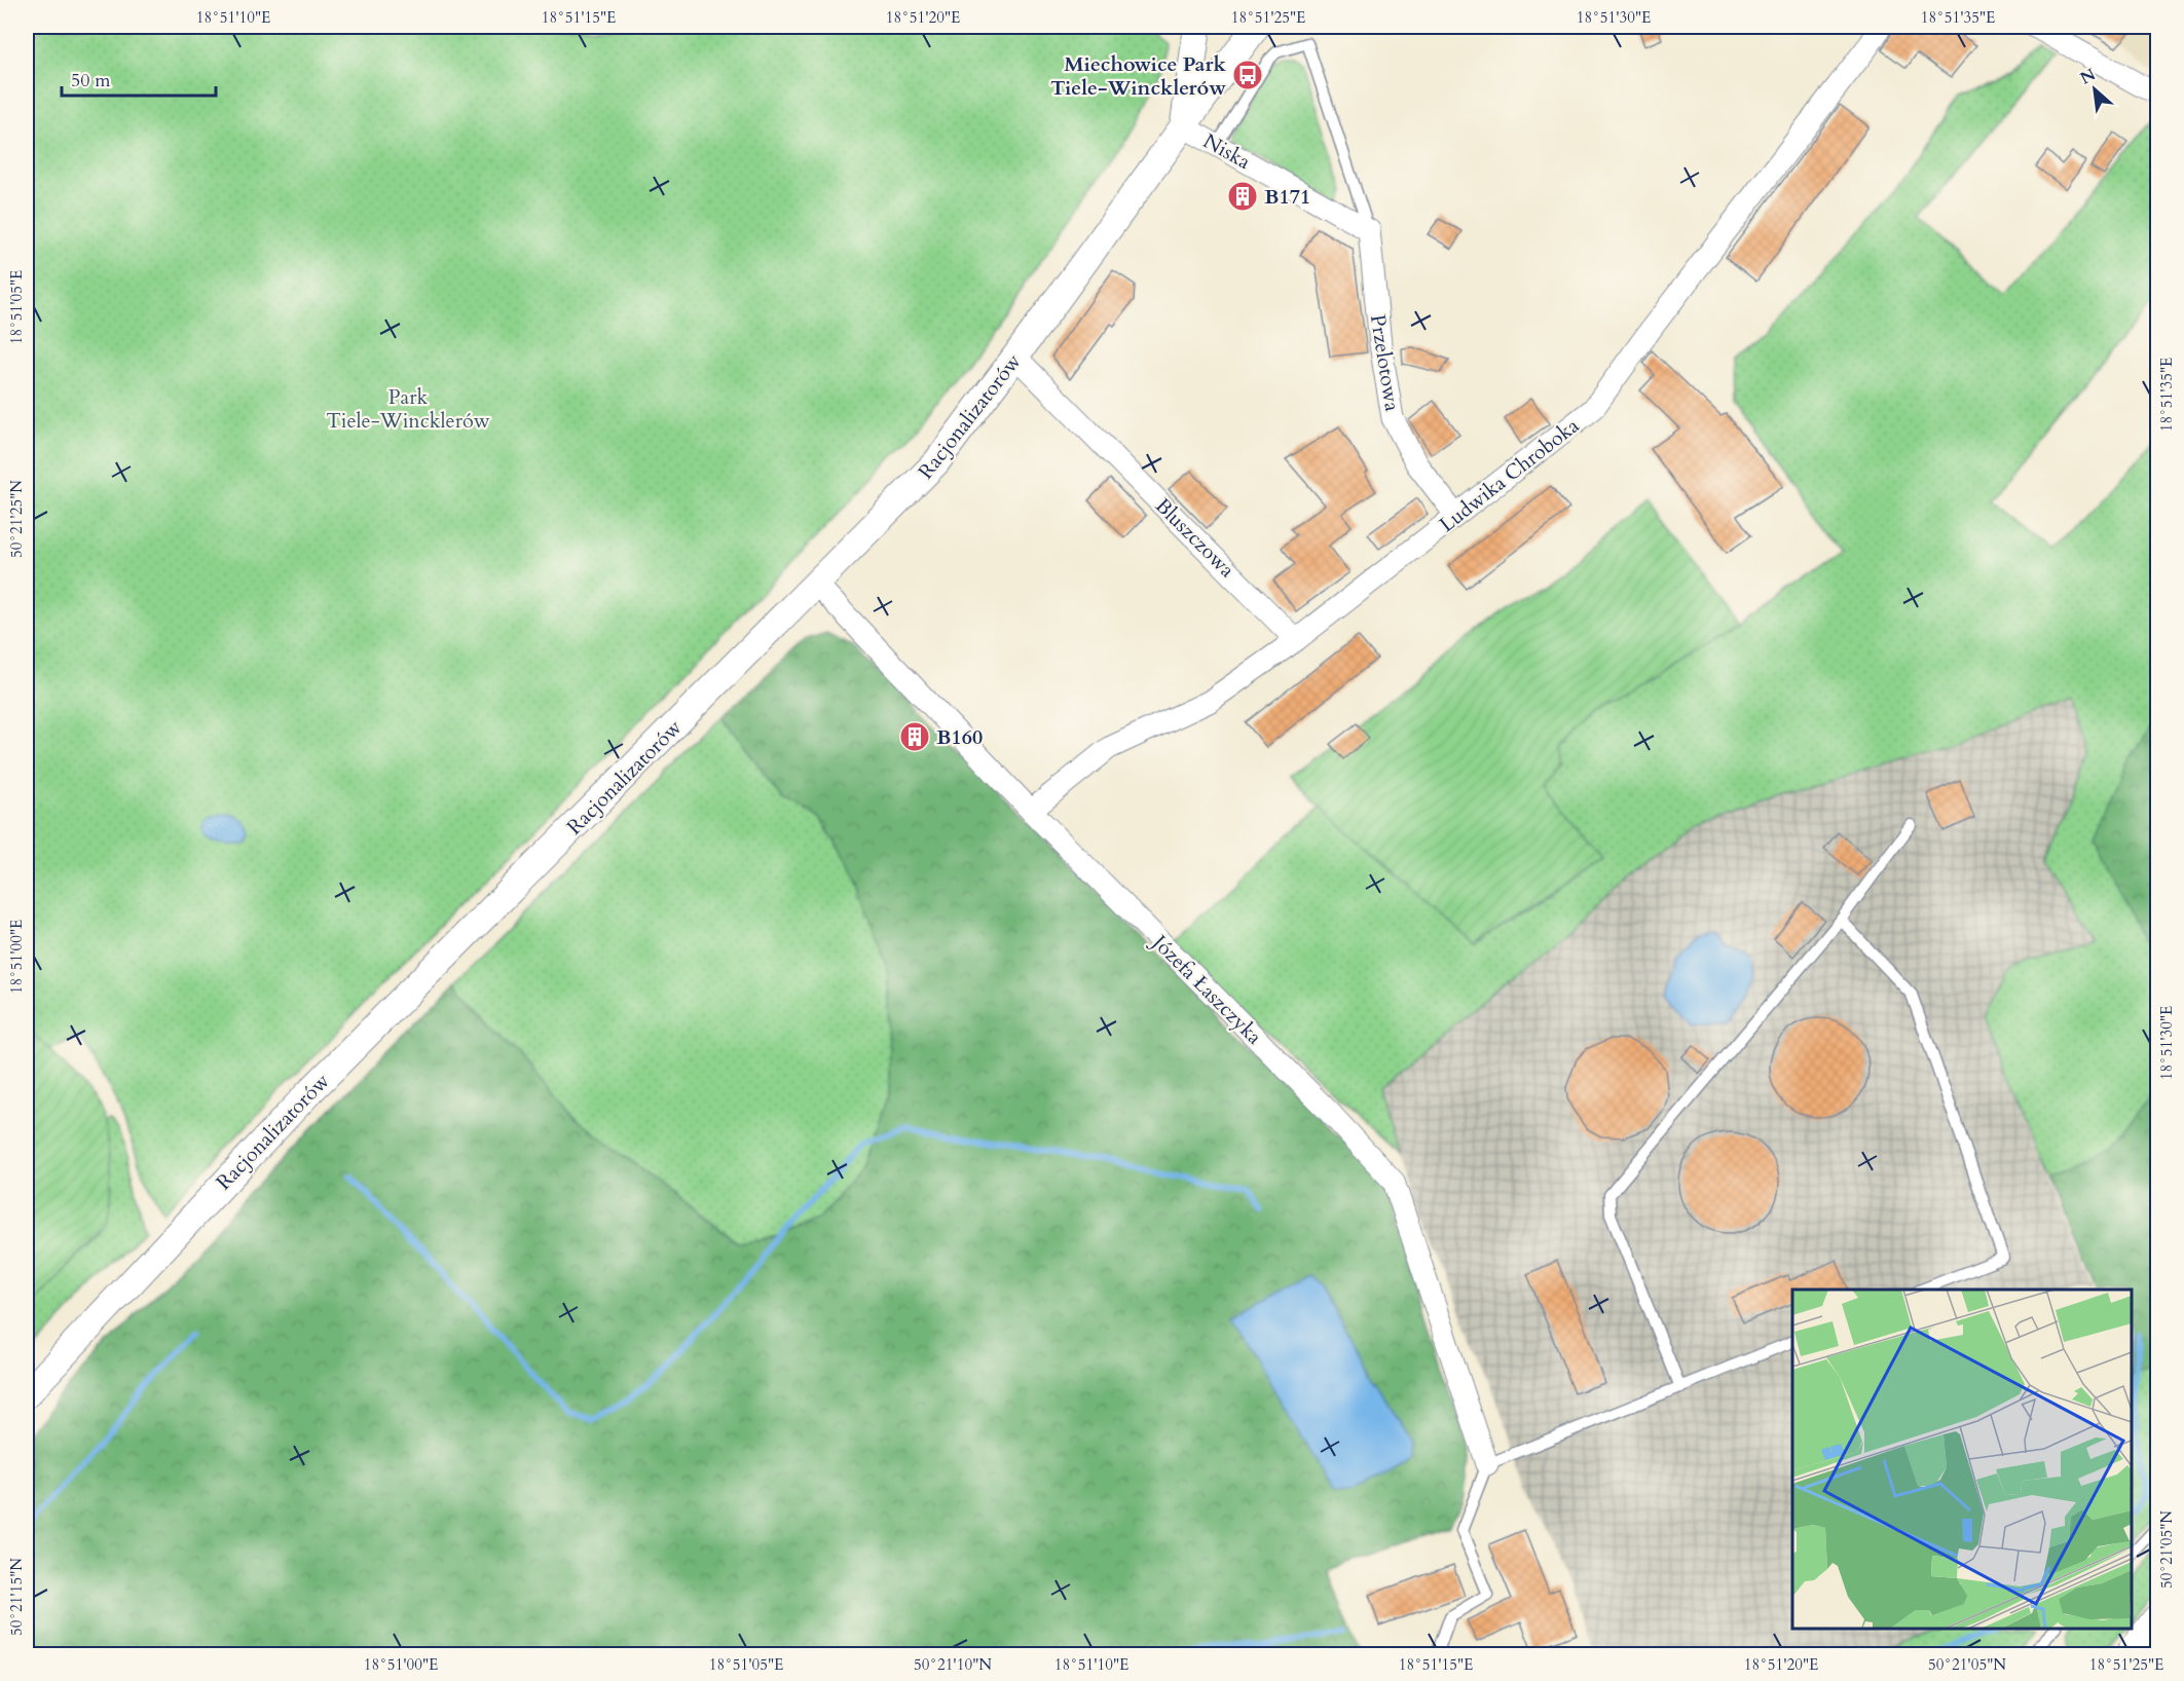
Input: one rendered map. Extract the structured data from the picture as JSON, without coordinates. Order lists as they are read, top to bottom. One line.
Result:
{"streets":{"street":["Niska","Przelotowa","Racjonalizatorów","Ludwika Chroboka","Bluszczowa","Józefa Łaszczyka"]},"crossings":[["Niska","Przelotowa"],["Niska","Racjonalizatorów"],["Przelotowa","Ludwika Chroboka"],["Racjonalizatorów","Bluszczowa"],["Racjonalizatorów","Józefa Łaszczyka"],["Ludwika Chroboka","Bluszczowa"],["Ludwika Chroboka","Józefa Łaszczyka"]],"parks":["Park Tiele-Wincklerów"],"places":{"bus stop":["Miechowice Park Tiele-Wincklerów"],"building":["B171","B160"]},"scale_bar":"50 m","north":"top left","coordinates":["18°51'10\"E","18°51'15\"E","18°51'20\"E","18°51'25\"E","18°51'30\"E","18°51'35\"E","18°51'05\"E","50°21'25\"N","18°51'00\"E","50°21'05\"N","50°21'15\"N","50°21'10\"N"]}
